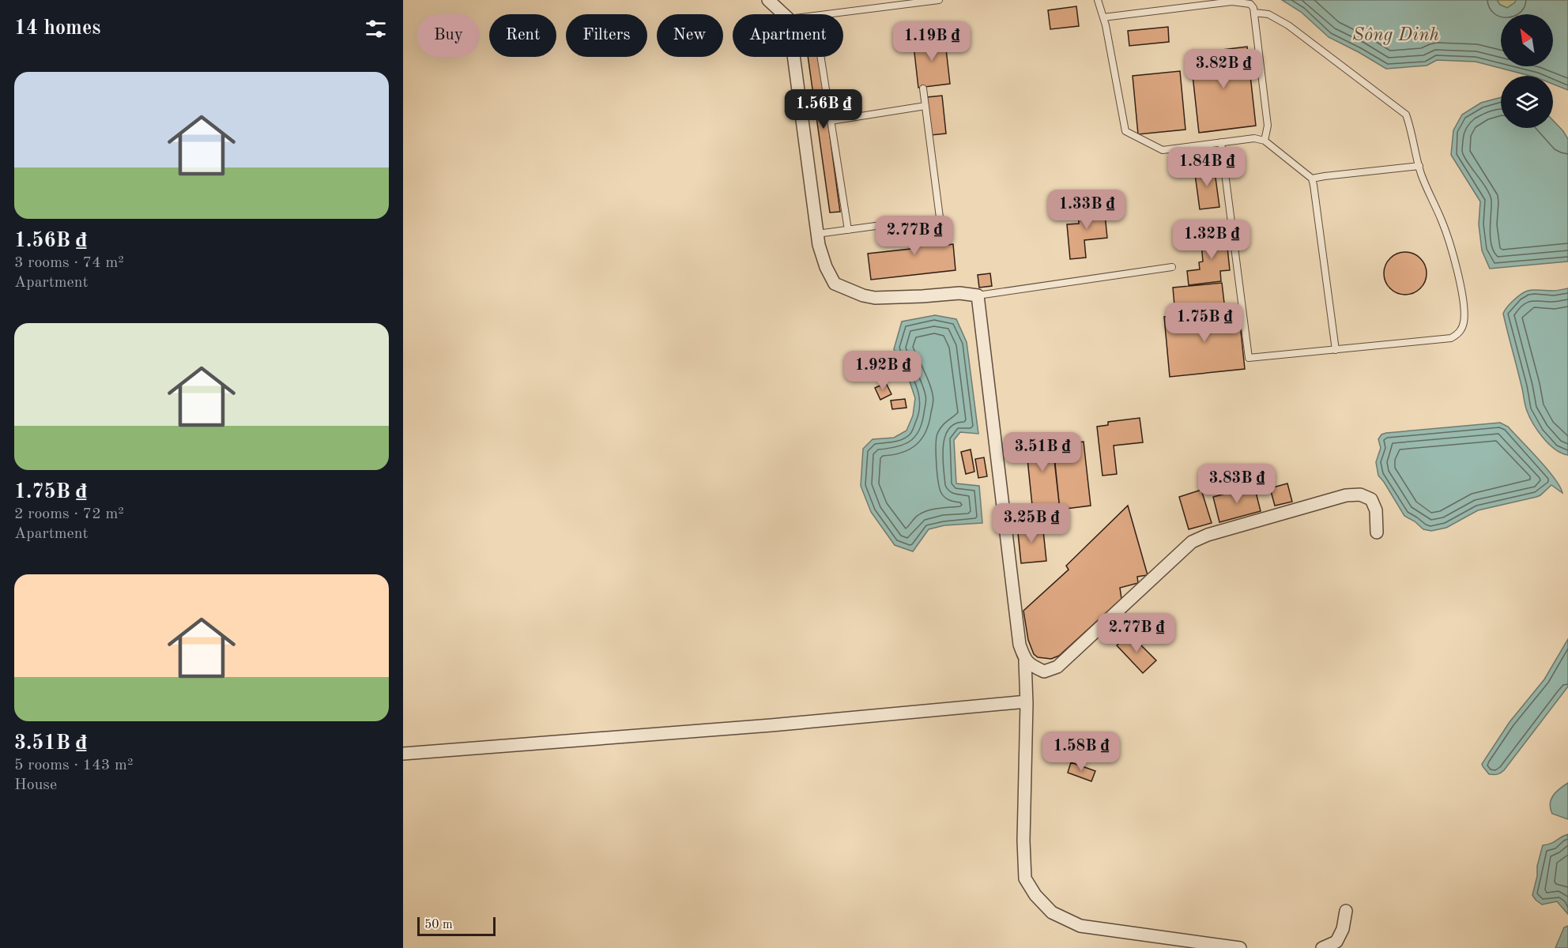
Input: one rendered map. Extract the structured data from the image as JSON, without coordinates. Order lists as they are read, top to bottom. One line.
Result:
{"water":["Sông Dinh"],"scale_bar":"50 m","north":"top left","page":{"heading":"14 homes","chip":["Buy","Rent","Filters","New","Apartment"],"price":["1.19B ₫","3.82B ₫","1.56B ₫","1.84B ₫","1.33B ₫","2.77B ₫","1.32B ₫","1.75B ₫","1.92B ₫","3.51B ₫","3.83B ₫","3.25B ₫","2.77B ₫","1.58B ₫"],"list":[{"name":"1.56B ₫","note":"3 rooms · 74 m² · Apartment"},{"name":"1.75B ₫","note":"2 rooms · 72 m² · Apartment"},{"name":"3.51B ₫","note":"5 rooms · 143 m² · House"}],"scale":"50 m"}}
